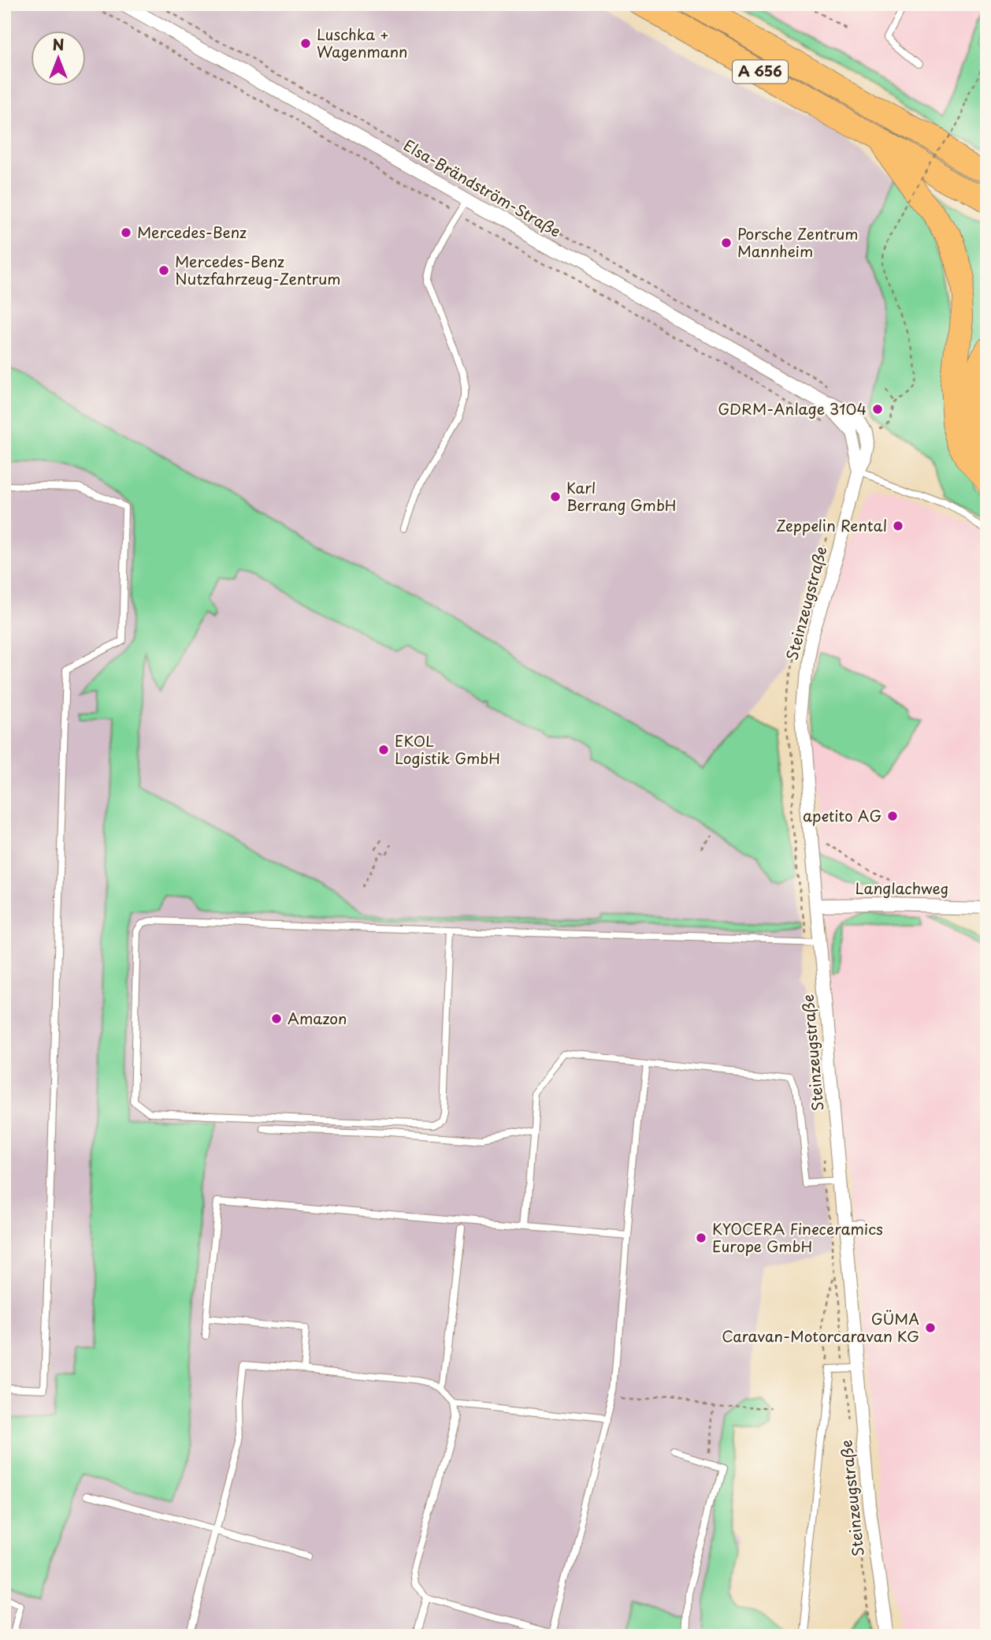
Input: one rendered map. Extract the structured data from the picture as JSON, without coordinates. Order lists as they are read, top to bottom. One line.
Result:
{"streets":{"highway":["A 656"],"street":["Elsa-Brändström-Straße","Steinzeugstraße","Langlachweg"]},"crossings":[["Elsa-Brändström-Straße","Steinzeugstraße"],["Steinzeugstraße","Langlachweg"]],"places":["Luschka + Wagenmann","Mercedes-Benz","Porsche Zentrum Mannheim","Mercedes-Benz Nutzfahrzeug-Zentrum","GDRM-Anlage 3104","Karl Berrang GmbH","Zeppelin Rental","EKOL Logistik GmbH","apetito AG","Amazon","KYOCERA Fineceramics Europe GmbH","GÜMA Caravan-Motorcaravan KG"],"north":"top"}
